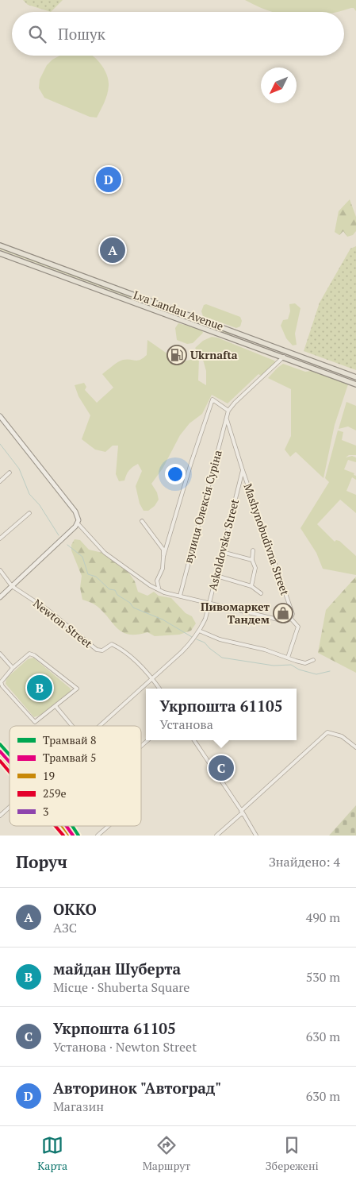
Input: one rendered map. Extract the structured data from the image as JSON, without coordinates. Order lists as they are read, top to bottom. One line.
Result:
{"streets":{"main road":["Lva Landau Avenue"],"street":["вулиця Олексія Суріна","Mashynobudivna Street","Askoldovska Street","Newton Street"]},"crossings":[["вулиця Олексія Суріна","Mashynobudivna Street"],["Mashynobudivna Street","Askoldovska Street"],["Askoldovska Street","Newton Street"]],"places":{"fuel station":["Ukrnafta"],"shop":["Пивомаркет Тандем"]},"lines":["tram line 8","transit line 3","tram line 5","transit line 19","transit line 259е"],"legend":["Трамвай 8","Трамвай 5","19","259е","3"],"north":"bottom left","page":{"search":"Пошук","pins":["D","A","B","C"],"popup":["Укрпошта 61105","Установа"],"heading":["Поруч","Знайдено: 4"],"list":[{"mark":"A","name":"OKKO","note":"АЗС","value":"490 m"},{"mark":"B","name":"майдан Шуберта","note":"Місце · Shuberta Square","value":"530 m"},{"mark":"C","name":"Укрпошта 61105","note":"Установа · Newton Street","value":"630 m"},{"mark":"D","name":"Авторинок \"Автоград\"","note":"Магазин","value":"630 m"}],"nav":["Карта","Маршрут","Збережені"]}}
